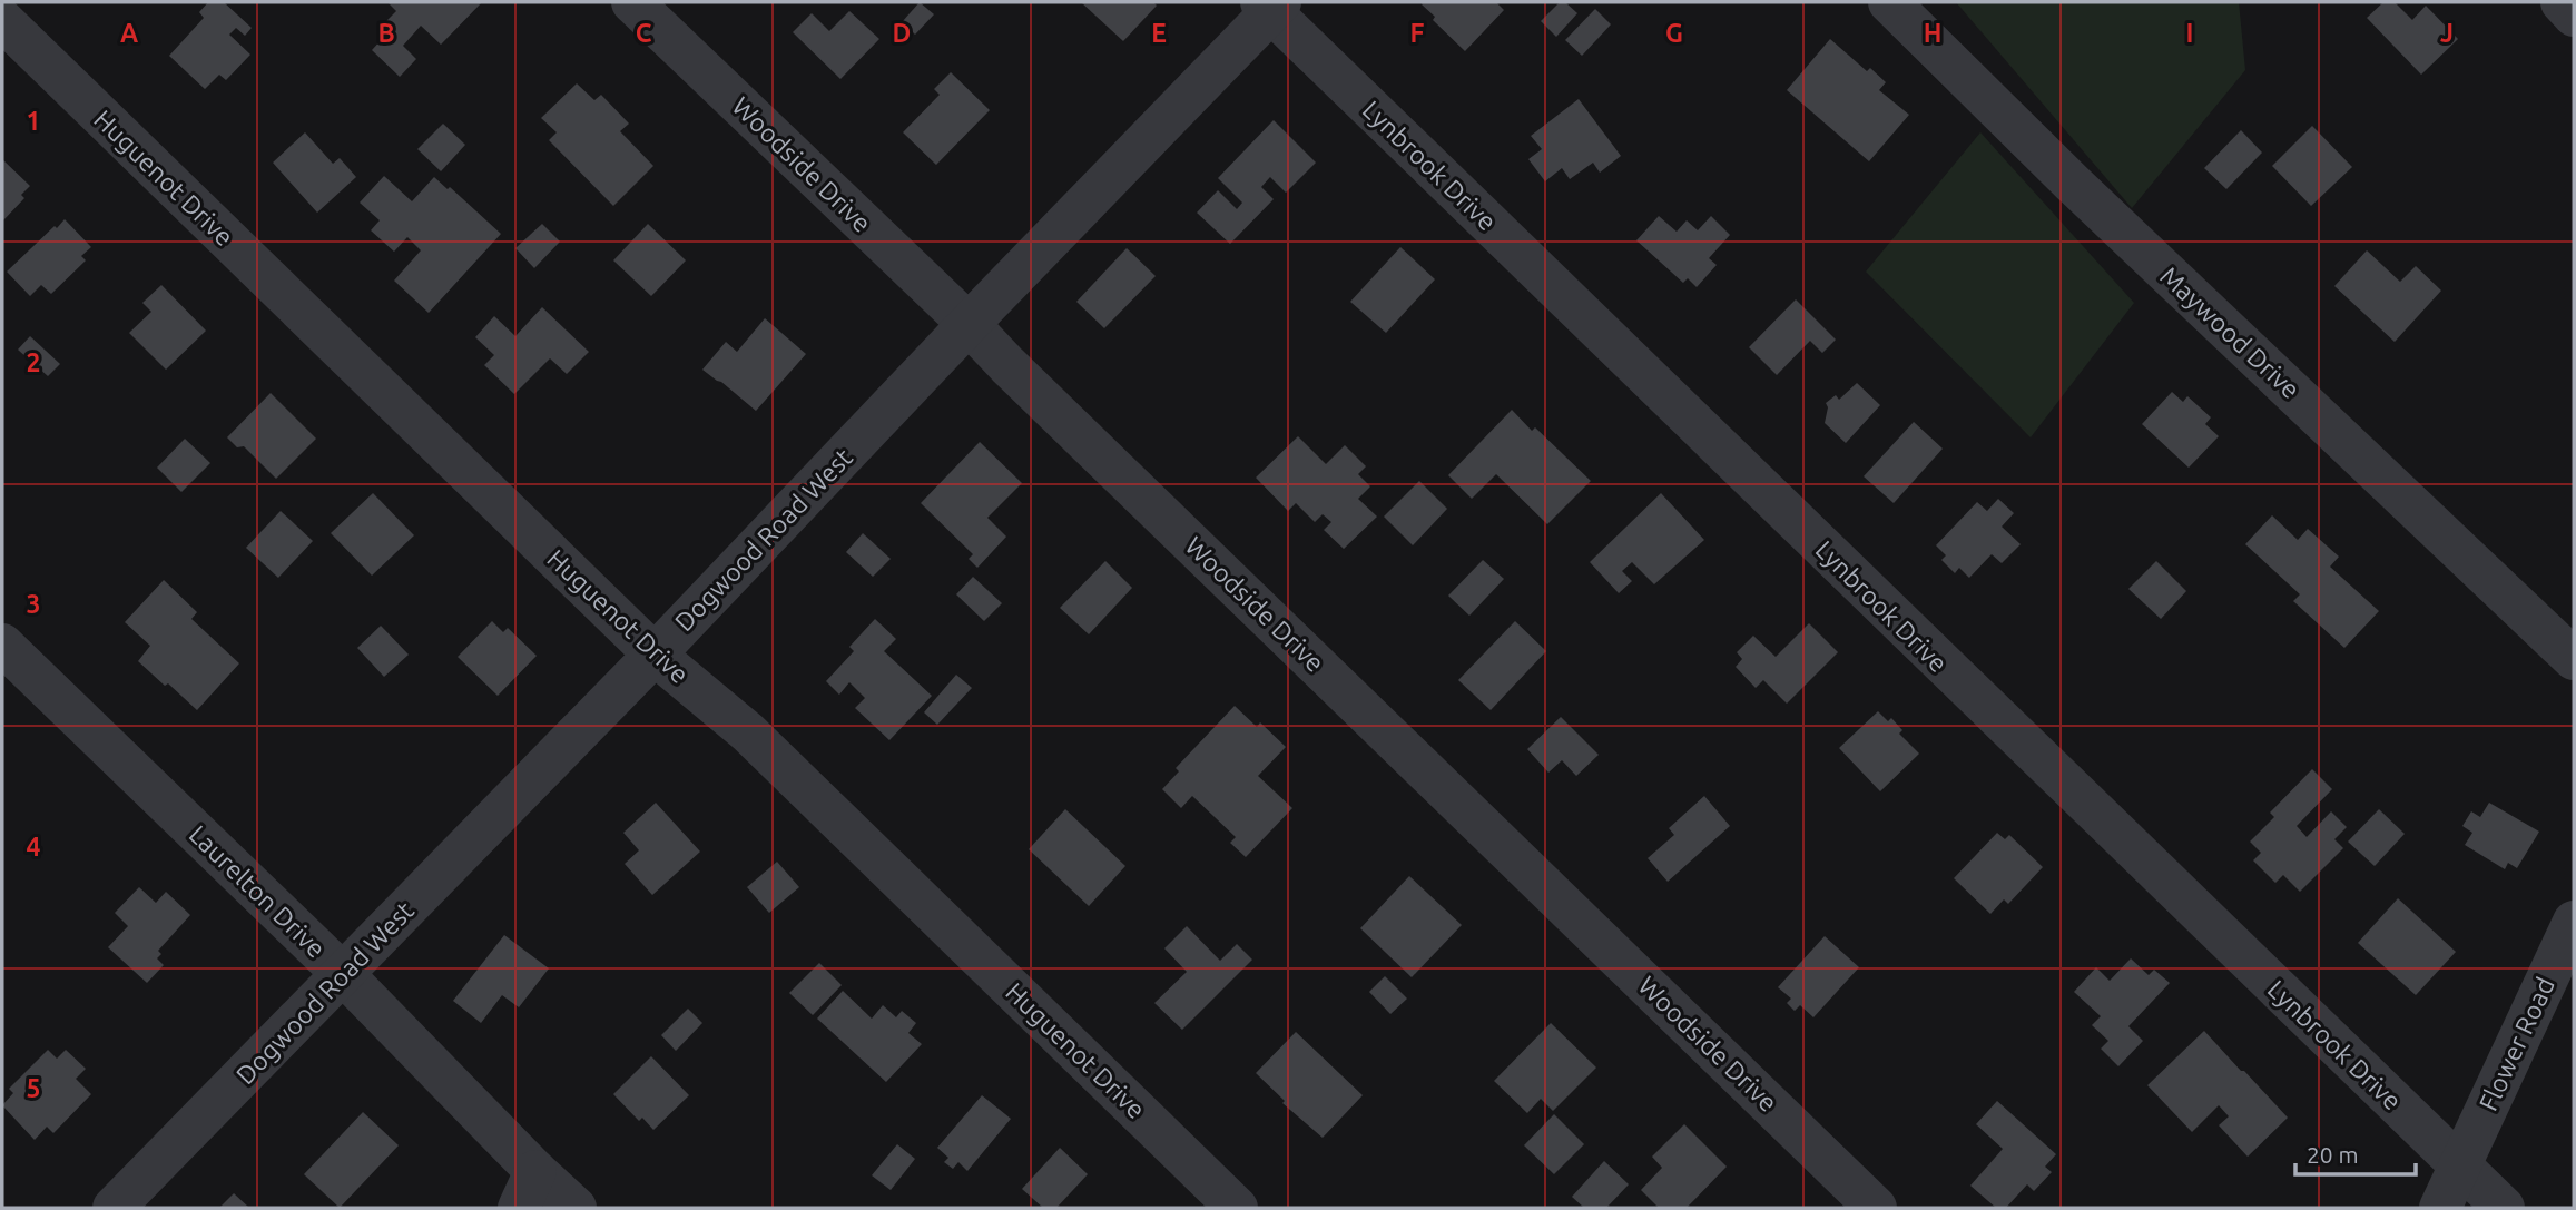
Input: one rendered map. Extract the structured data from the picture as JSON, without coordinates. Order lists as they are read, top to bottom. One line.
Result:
{"streets":{"street":["Woodside Drive","Lynbrook Drive","Huguenot Drive","Maywood Drive","Dogwood Road West","Laurelton Drive","Flower Road"]},"crossings":[["Woodside Drive","Dogwood Road West"],["Lynbrook Drive","Dogwood Road West"],["Lynbrook Drive","Flower Road"],["Huguenot Drive","Dogwood Road West"],["Dogwood Road West","Laurelton Drive"]],"scale_bar":"20 m","grid":{"columns":["A","B","C","D","E","F","G","H","I","J"],"rows":["1","2","3","4","5"]}}
